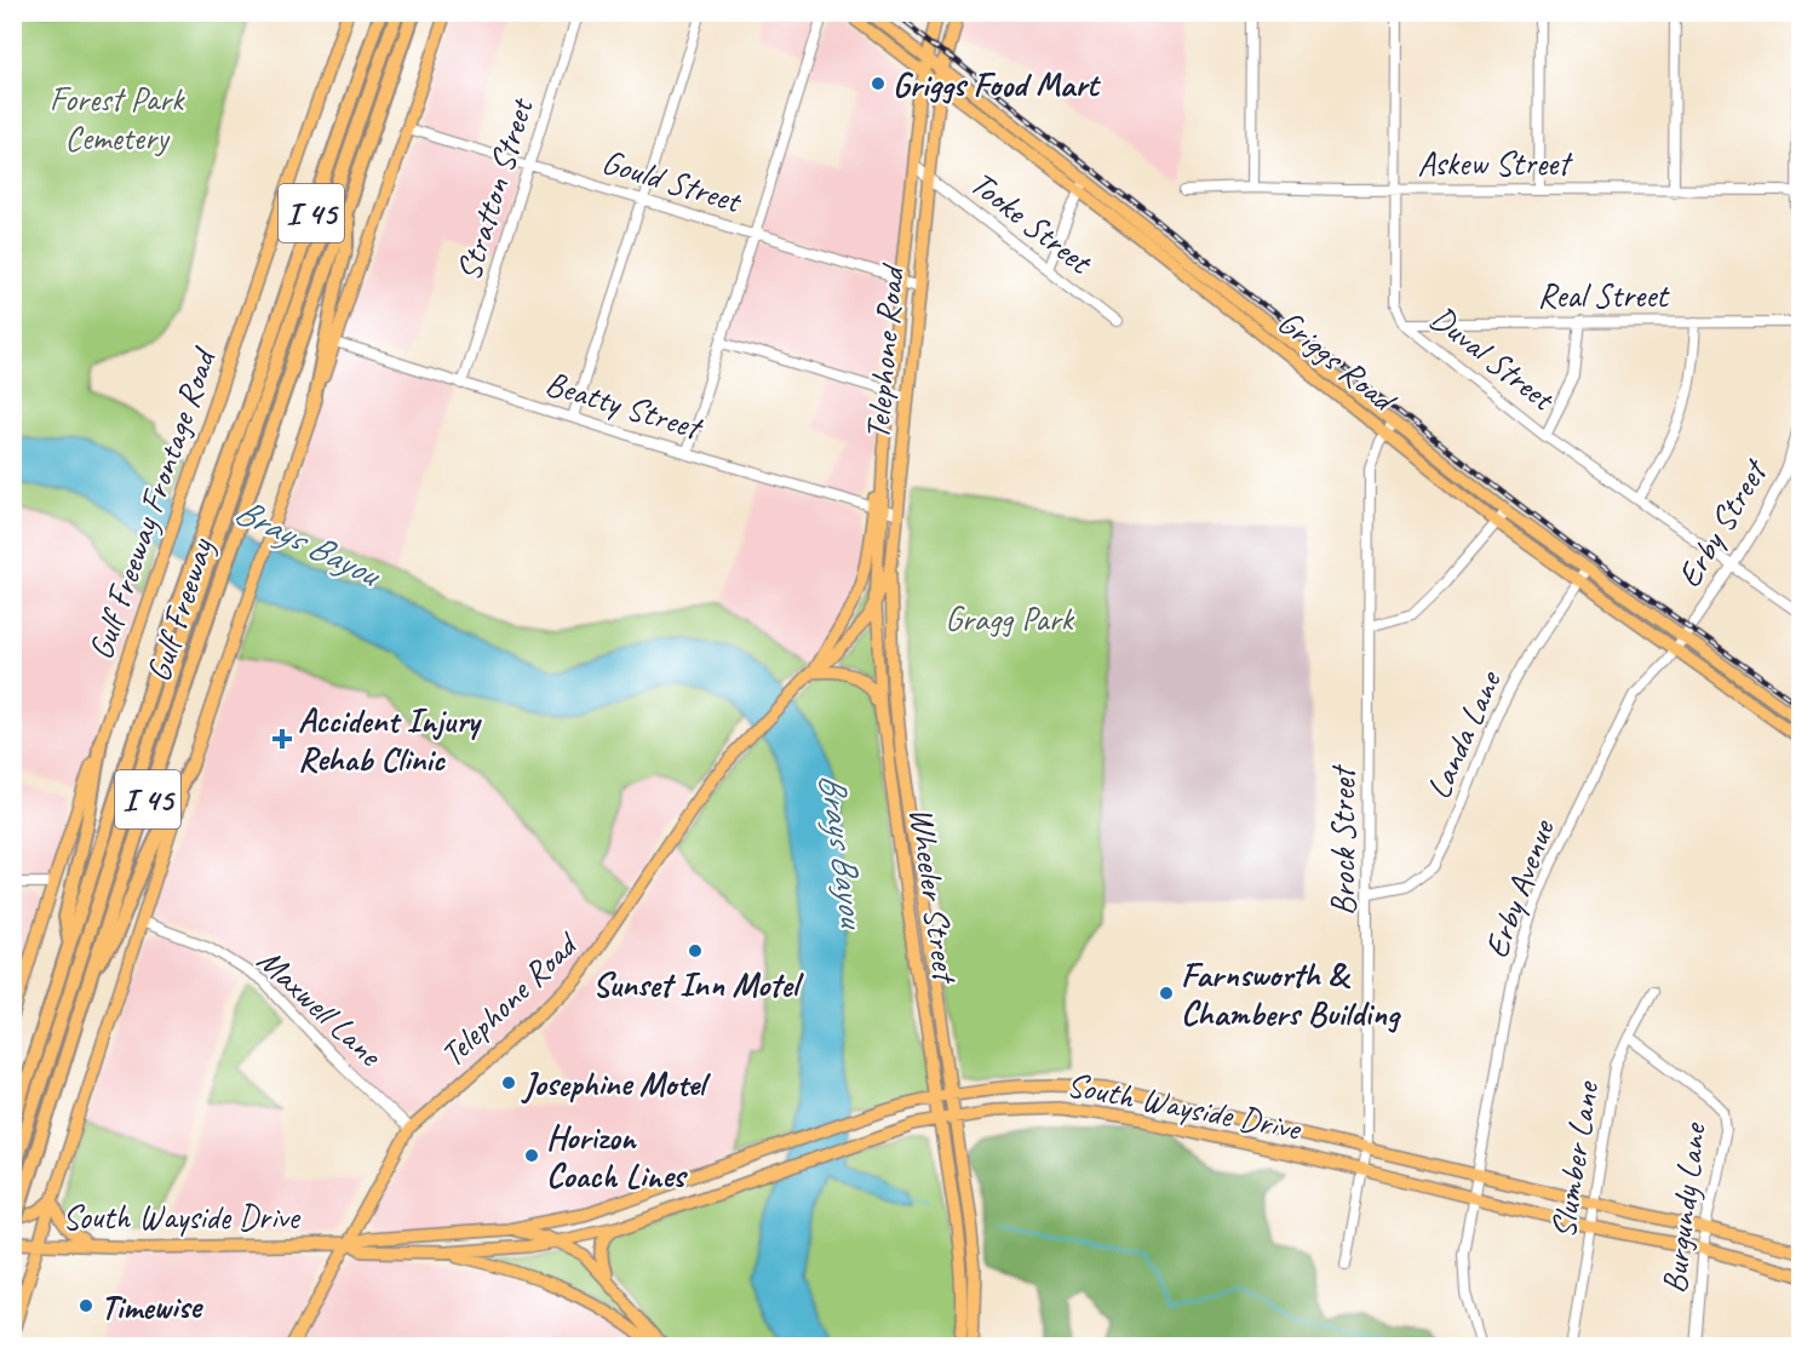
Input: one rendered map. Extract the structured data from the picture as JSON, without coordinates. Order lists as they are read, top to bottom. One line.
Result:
{"streets":{"highway":["I 45","Gulf Freeway"],"main road":["Telephone Road","Griggs Road","Gulf Freeway Frontage Road","Wheeler Street","South Wayside Drive"],"street":["Askew Street","Gould Street","Stratton Street","Tooke Street","Real Street","Duval Street","Beatty Street","Erby Street","Landa Lane","Brock Street","Erby Avenue","Maxwell Lane","Slumber Lane","Burgundy Lane"]},"crossings":[["Askew Street","Duval Street"],["Gould Street","Stratton Street"],["Gould Street","Telephone Road"],["Stratton Street","Beatty Street"],["Tooke Street","Telephone Road"],["Real Street","Duval Street"],["Telephone Road","Griggs Road"],["Telephone Road","Beatty Street"],["Telephone Road","Wheeler Street"],["Telephone Road","Maxwell Lane"],["Telephone Road","South Wayside Drive"],["Duval Street","Erby Street"],["Griggs Road","Erby Street"],["Griggs Road","Landa Lane"],["Griggs Road","Brock Street"],["Griggs Road","Erby Avenue"],["Beatty Street","Wheeler Street"],["Erby Street","Erby Avenue"],["Landa Lane","Brock Street"],["Brock Street","South Wayside Drive"],["Erby Avenue","South Wayside Drive"],["Wheeler Street","South Wayside Drive"],["South Wayside Drive","Slumber Lane"],["South Wayside Drive","Burgundy Lane"],["Slumber Lane","Burgundy Lane"]],"water":["Brays Bayou"],"parks":["Forest Park Cemetery","Gragg Park"],"places":{"other":["Griggs Food Mart","Sunset Inn Motel","Farnsworth & Chambers Building","Josephine Motel","Horizon Coach Lines","Timewise"],"health":["Accident Injury Rehab Clinic"]}}
